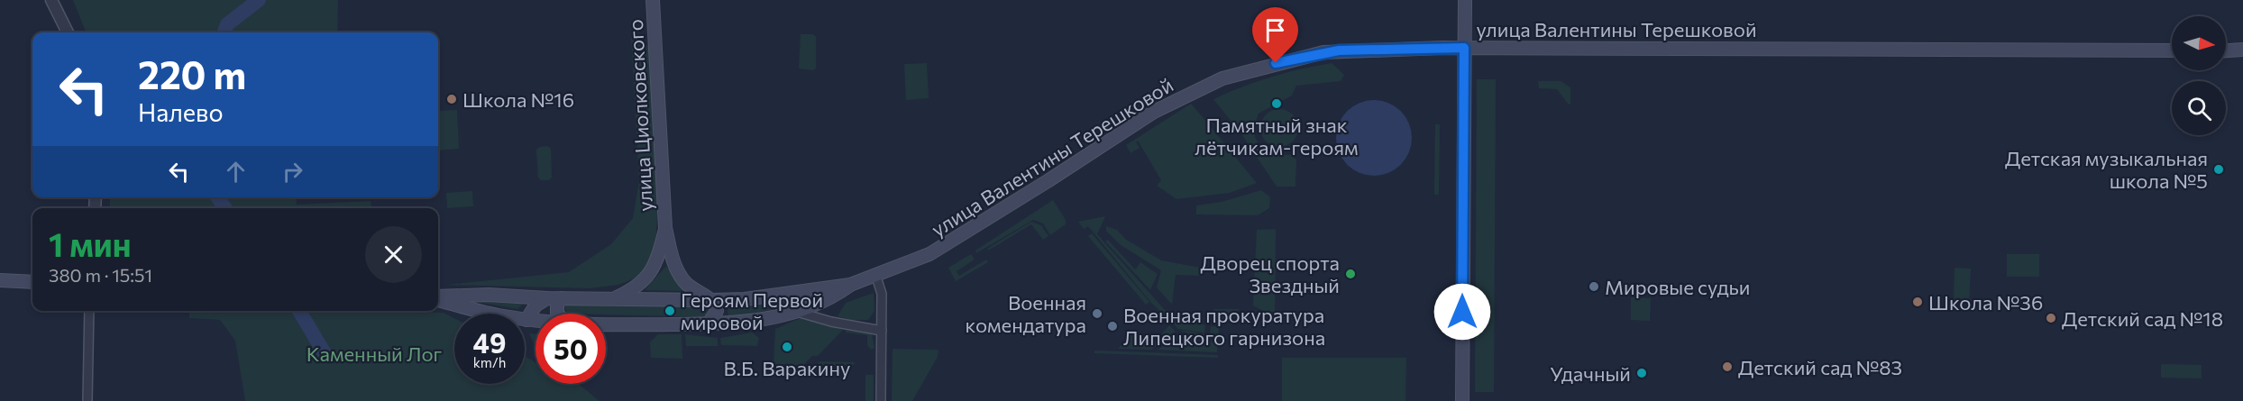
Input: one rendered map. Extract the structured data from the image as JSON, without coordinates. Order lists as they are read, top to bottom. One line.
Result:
{"streets":{"main road":["улица Валентины Терешковой","улица Циолковского"]},"parks":["Каменный Лог"],"places":["Школа №16","Памятный знак лётчикам-героям","Детская музыкальная школа №5","Дворец спорта Звездный","Мировые судьи","Школа №36","Героям Первой мировой","Военная комендатура","Детский сад №18","Военная прокуратура Липецкого гарнизона","В.Б. Варакину","Детский сад №83","Удачный"],"north":"right","page":{"turn":["220 m","Налево"],"heading":["1 мин","380 m · 15:51"],"speed":"49 km/h","limit":"50"}}
